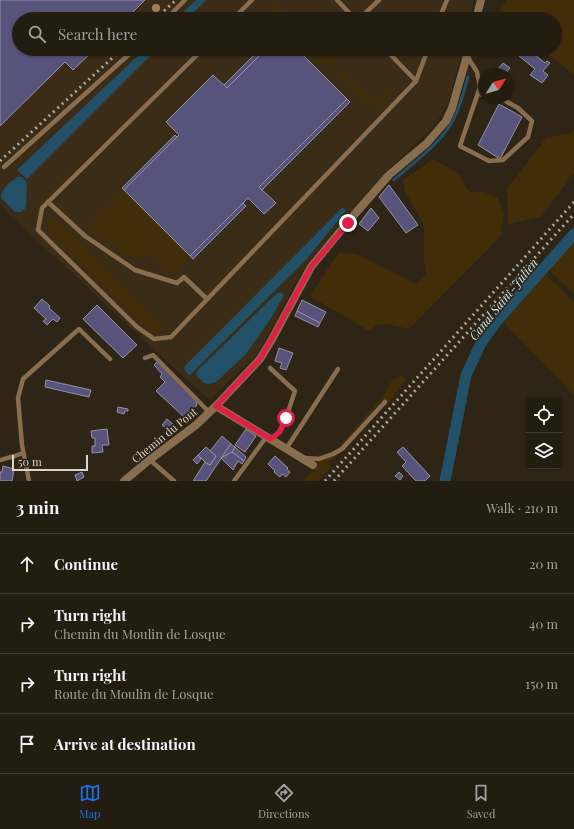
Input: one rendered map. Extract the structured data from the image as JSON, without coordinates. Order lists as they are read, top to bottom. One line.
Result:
{"streets":{"street":["Chemin du Pont"]},"water":["Canal Saint-Julien"],"scale_bar":"50 m","north":"top right","page":{"search":"Search here","scale":"50 m","heading":["3 min","Walk · 210 m"],"list":[["Continue","20 m"],["Turn right","Chemin du Moulin de Losque","40 m"],["Turn right","Route du Moulin de Losque","150 m"],"Arrive at destination"],"nav":["Map","Directions","Saved"]}}
